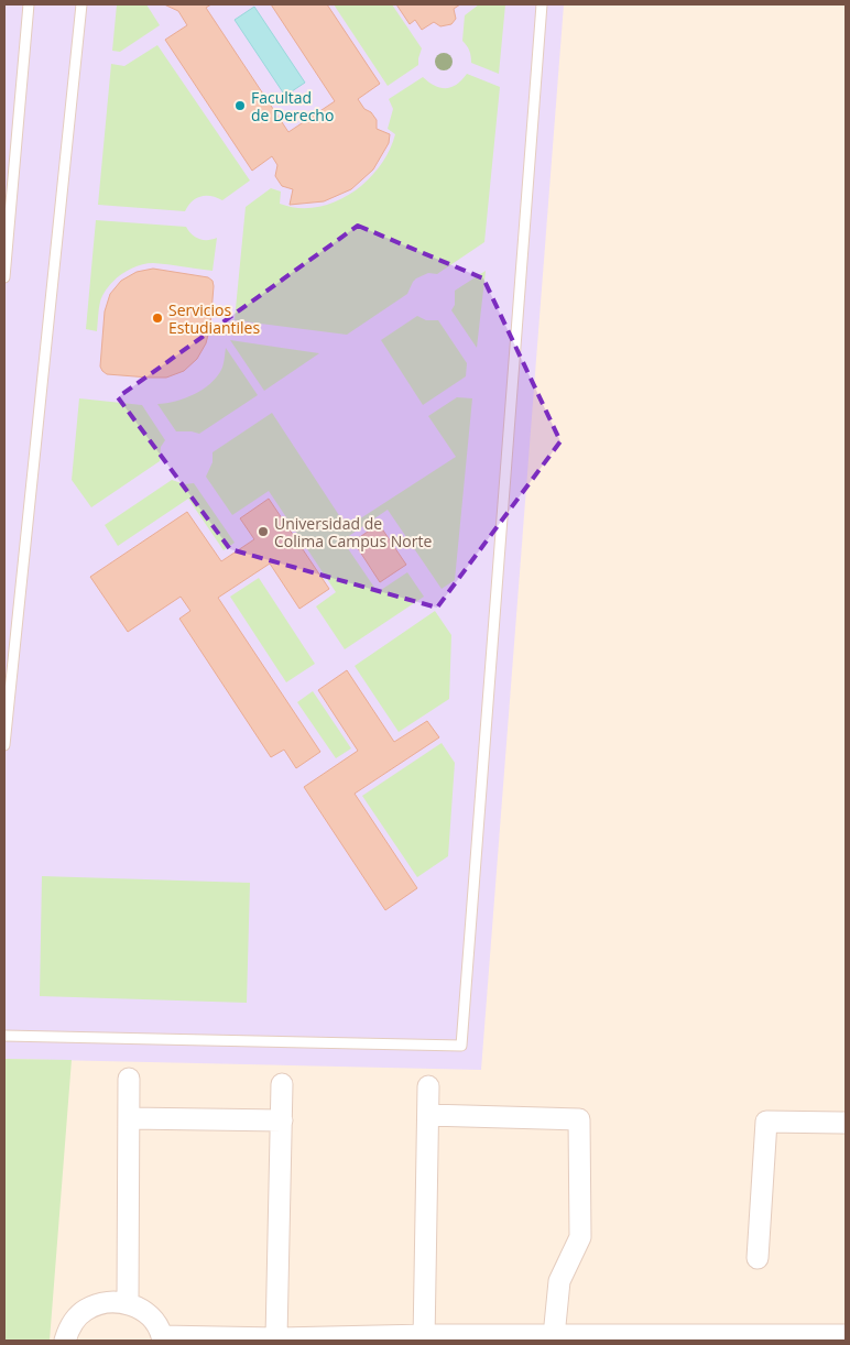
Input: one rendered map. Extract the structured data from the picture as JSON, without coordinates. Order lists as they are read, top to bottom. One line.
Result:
{"places":["Facultad de Derecho","Servicios Estudiantiles","Universidad de Colima Campus Norte"]}
